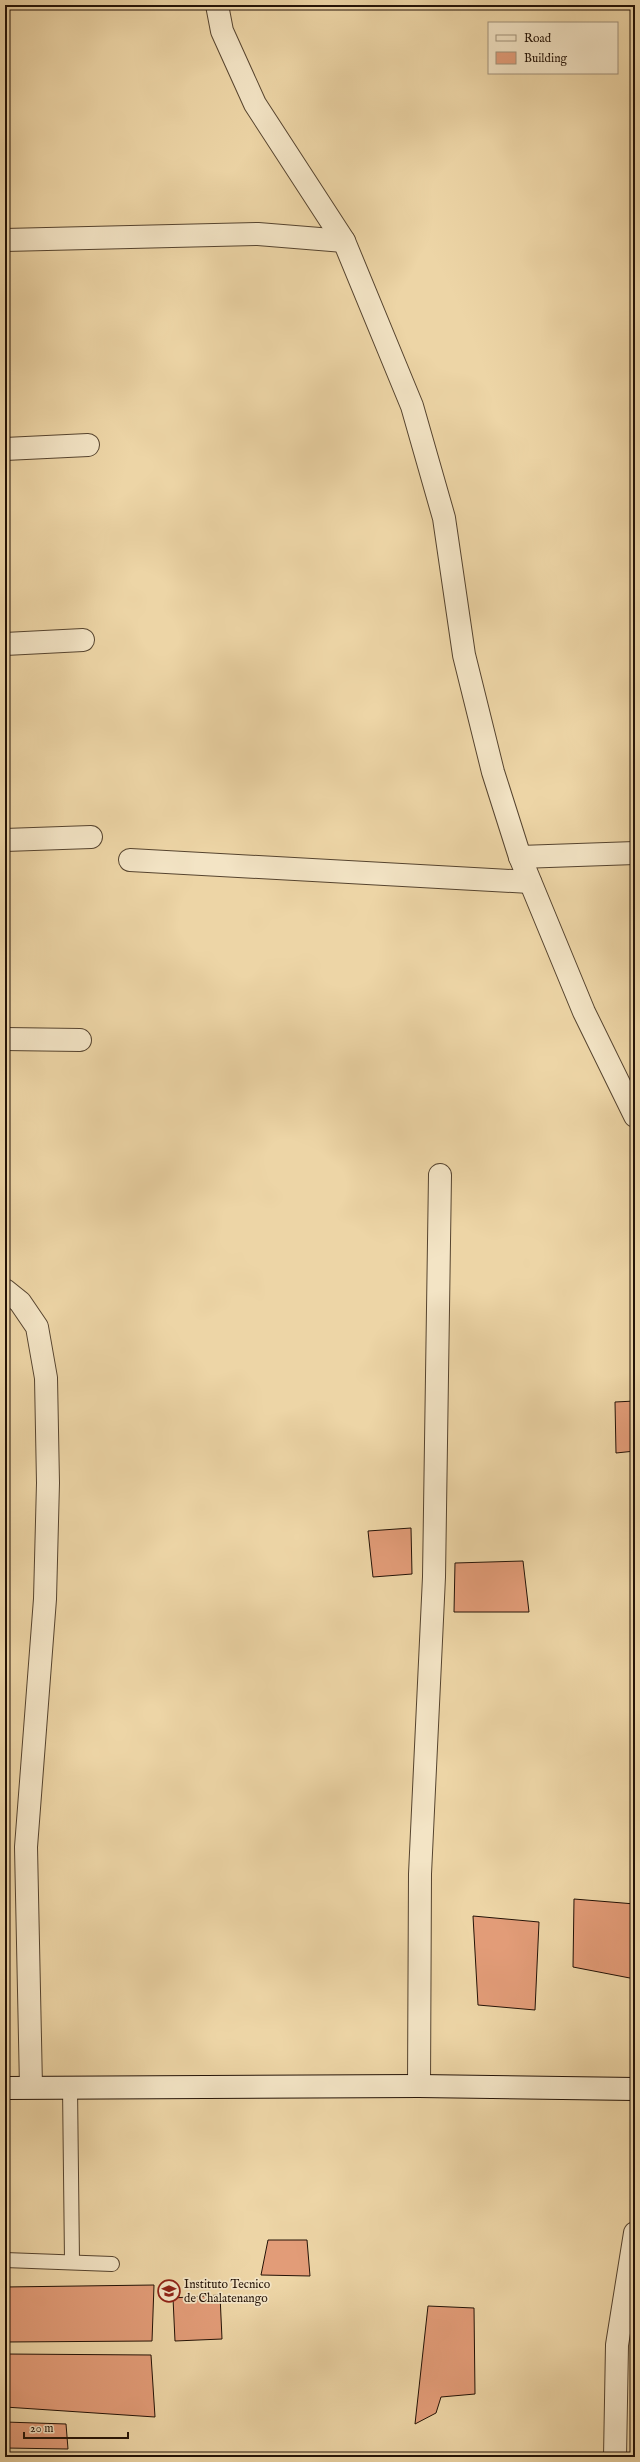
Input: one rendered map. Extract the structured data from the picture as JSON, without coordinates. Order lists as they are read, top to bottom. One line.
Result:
{"places":{"school or university":["Instituto Tecnico de Chalatenango"]},"legend":["Road","Building"],"scale_bar":"20 m"}
